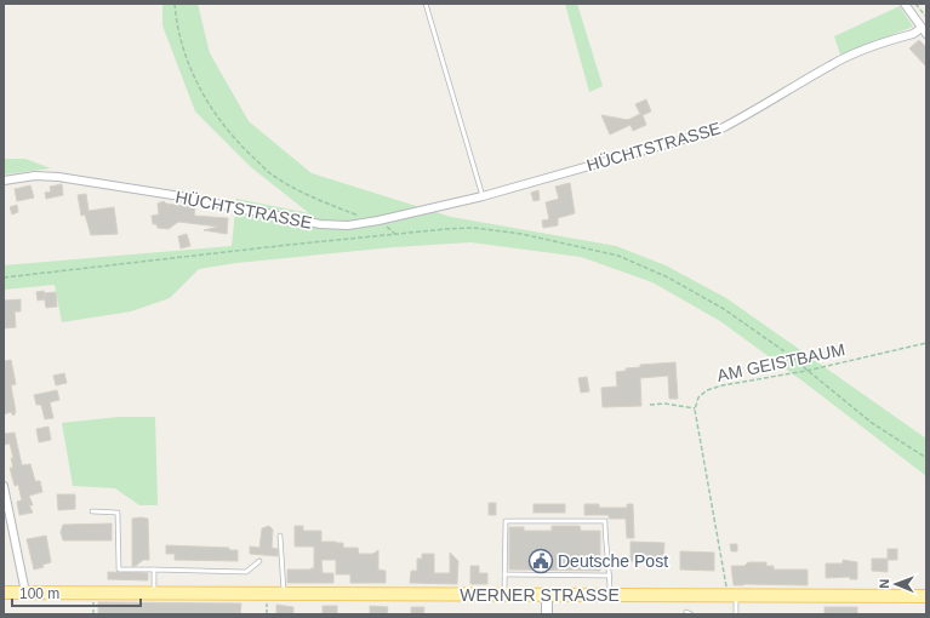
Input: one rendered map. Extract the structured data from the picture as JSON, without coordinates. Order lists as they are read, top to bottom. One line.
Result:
{"streets":{"main road":["WERNER STRASSE"],"street":["HÜCHTSTRASSE"],"path":["AM GEISTBAUM"]},"places":{"public building":["Deutsche Post"]},"scale_bar":"100 m","north":"left"}
